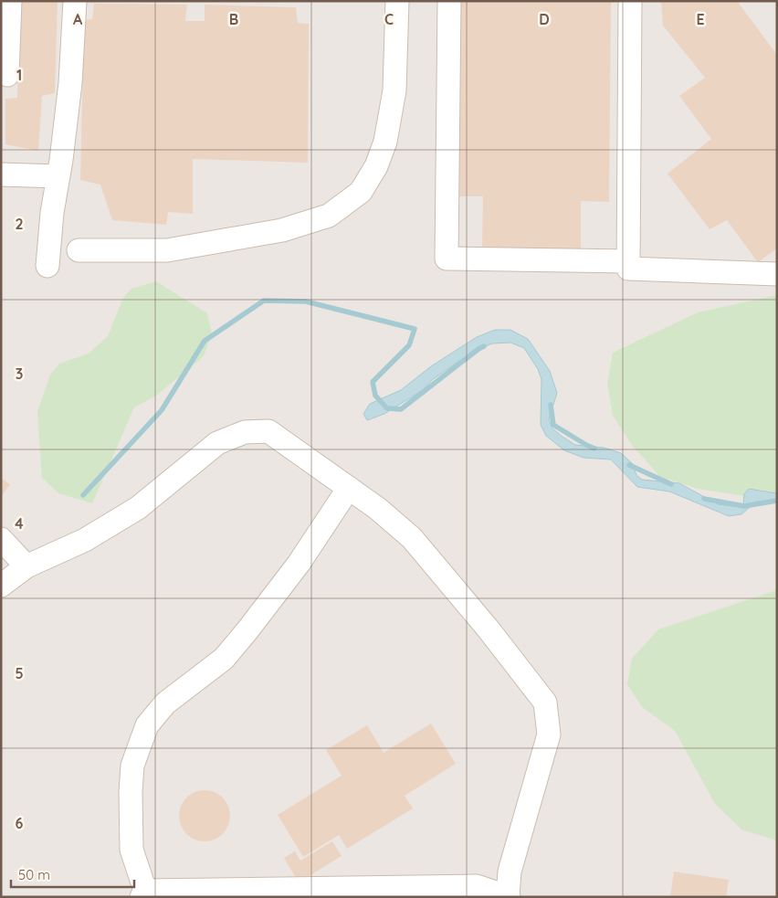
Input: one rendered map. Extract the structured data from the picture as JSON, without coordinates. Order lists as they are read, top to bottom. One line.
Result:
{"scale_bar":"50 m","grid":{"columns":["A","B","C","D","E"],"rows":["1","2","3","4","5","6"]}}
